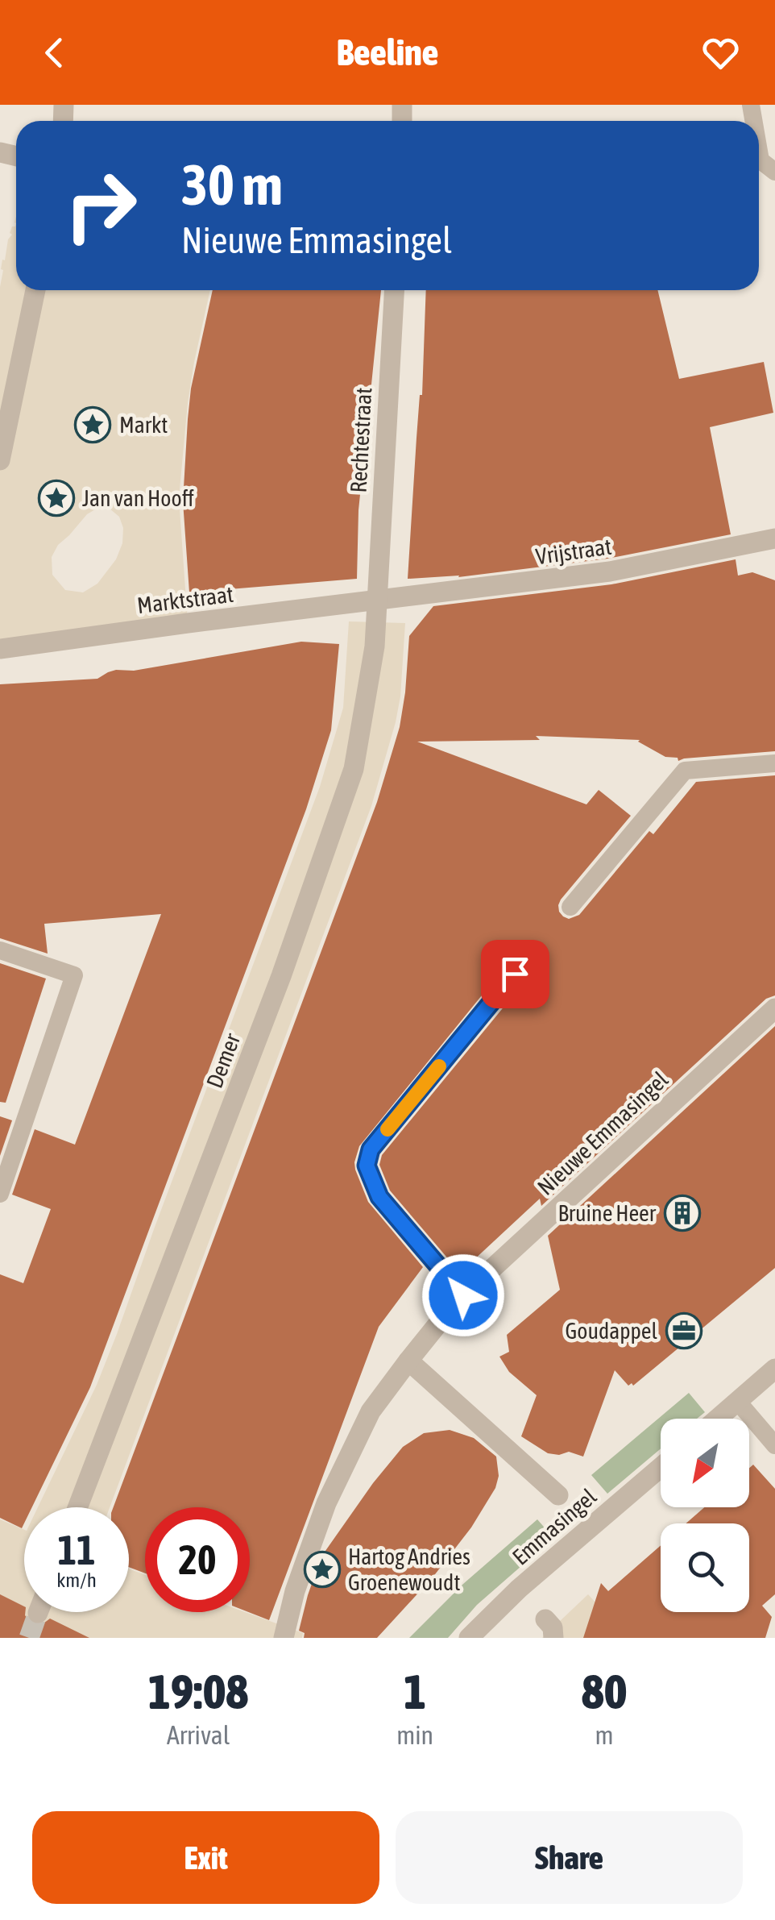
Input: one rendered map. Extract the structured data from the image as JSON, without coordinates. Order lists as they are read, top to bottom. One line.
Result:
{"streets":{"street":["Rechtestraat","Vrijstraat","Marktstraat","Demer","Nieuwe Emmasingel","Emmasingel"]},"crossings":[["Rechtestraat","Vrijstraat"],["Rechtestraat","Marktstraat"],["Rechtestraat","Demer"],["Vrijstraat","Marktstraat"],["Vrijstraat","Demer"],["Marktstraat","Demer"]],"places":{"place":["Markt","Jan van Hooff","Hartog Andries Groenewoudt"],"building":["Bruine Heer"],"office":["Goudappel"]},"north":"bottom left","page":{"header":"Beeline","turn":["30 m","Nieuwe Emmasingel"],"speed":"11 km/h","limit":"20","eta":["19:08","Arrival","1","min","80","m"],"buttons":["Exit","Share"]}}
